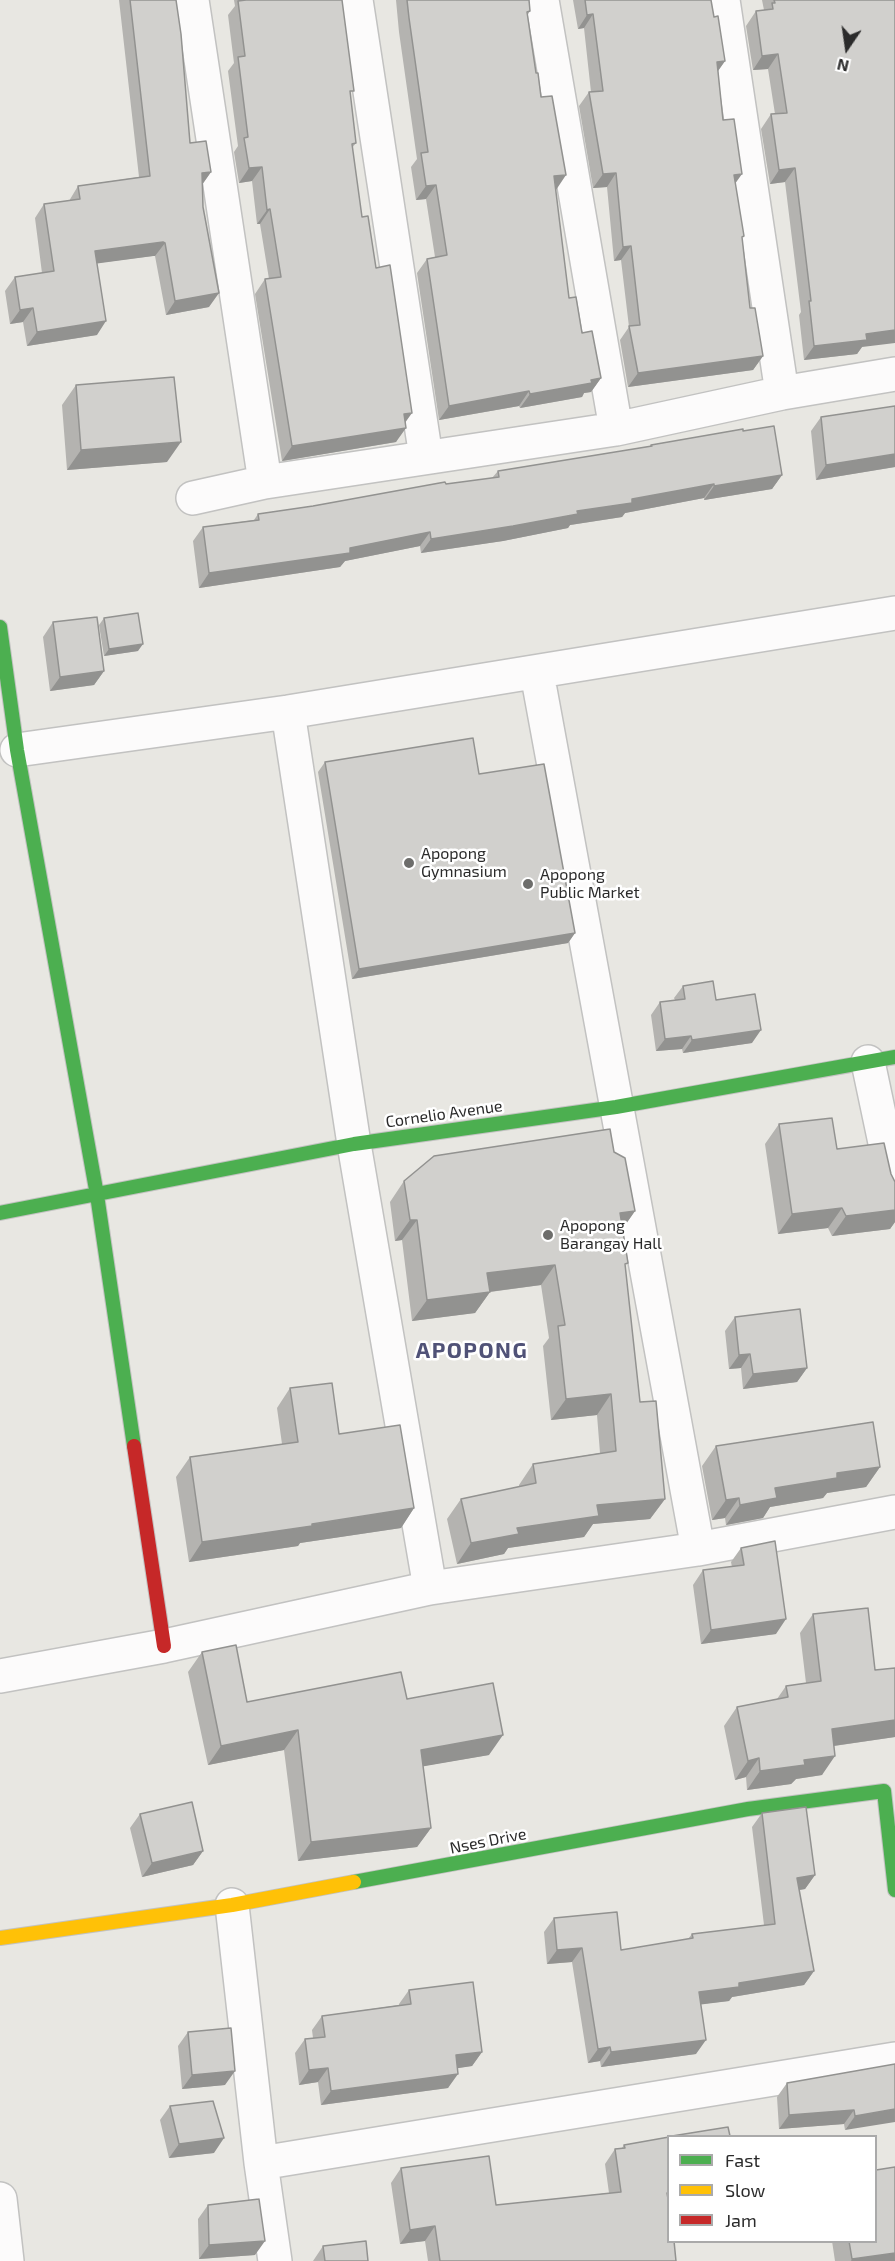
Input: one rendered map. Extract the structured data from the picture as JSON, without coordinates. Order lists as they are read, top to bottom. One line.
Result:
{"streets":{"street":["Cornelio Avenue","Nses Drive"]},"districts":["APOPONG"],"places":["Apopong Gymnasium","Apopong Public Market","Apopong Barangay Hall"],"legend":["Fast","Slow","Jam"],"north":"bottom"}
